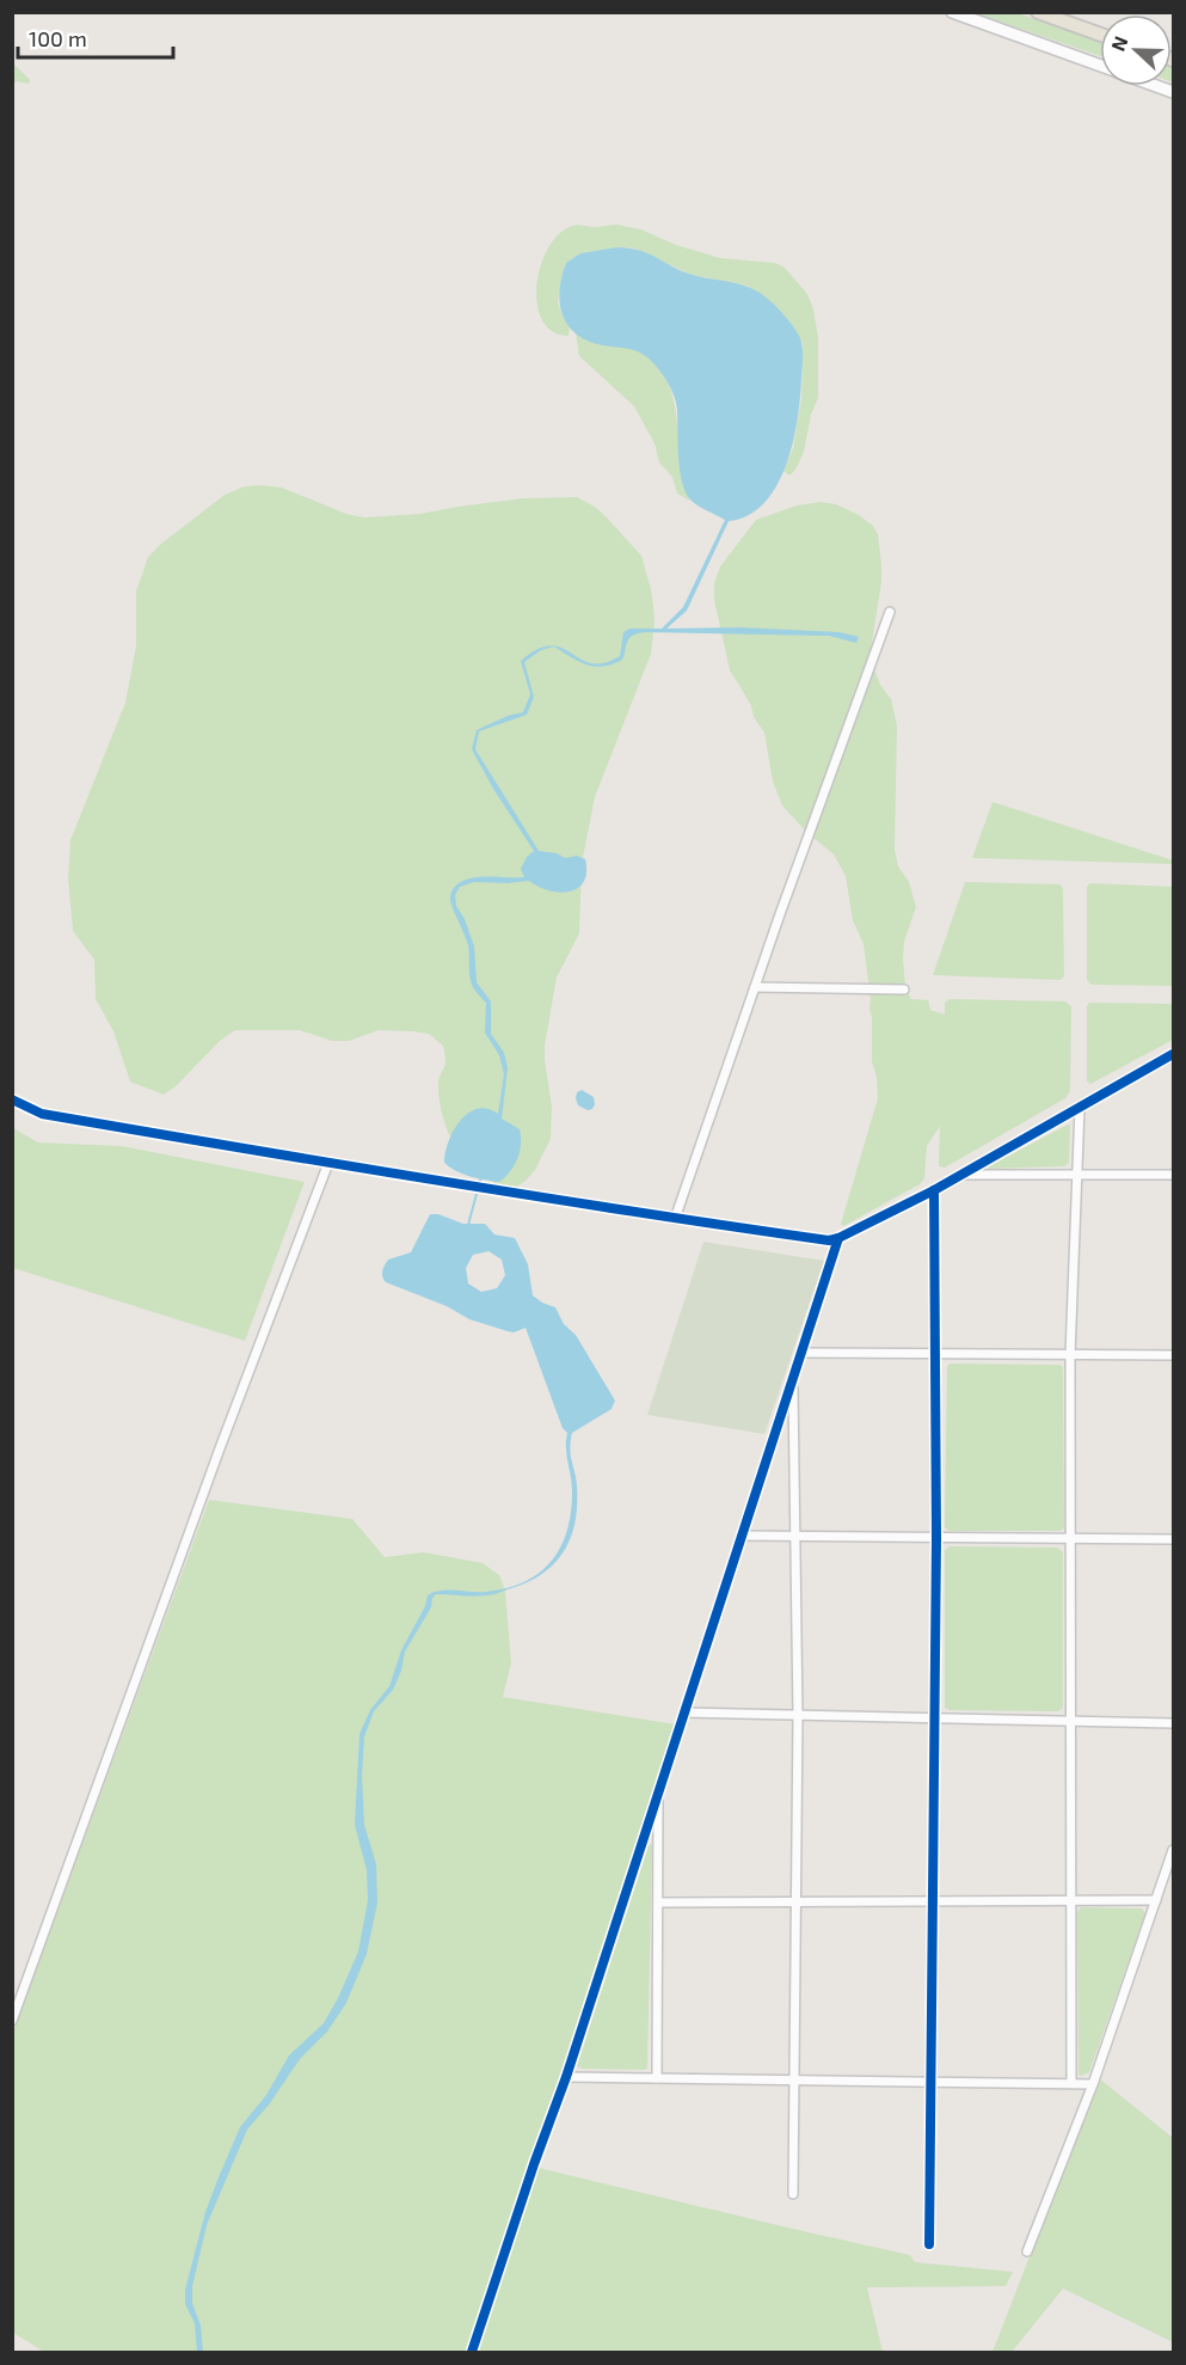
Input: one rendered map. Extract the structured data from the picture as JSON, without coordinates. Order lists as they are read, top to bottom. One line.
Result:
{"scale_bar":"100 m","north":"left"}
